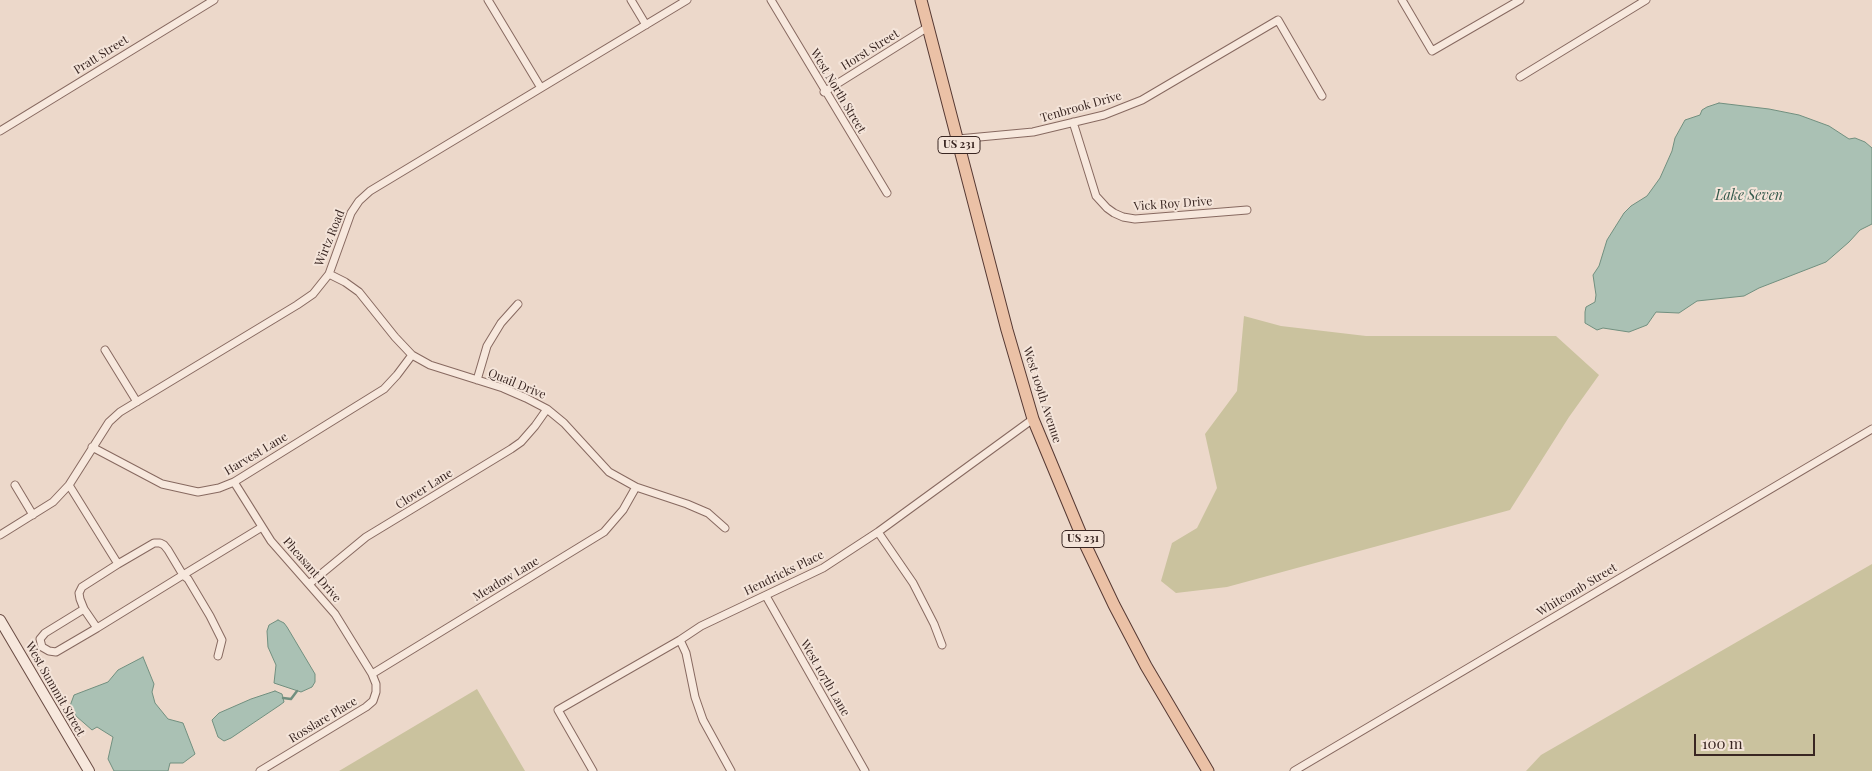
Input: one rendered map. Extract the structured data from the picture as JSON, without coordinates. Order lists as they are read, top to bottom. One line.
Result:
{"streets":{"main road":["US 231","West 109th Avenue"],"street":["Horst Street","Pratt Street","West North Street","Tenbrook Drive","Vick Roy Drive","Wirtz Road","Quail Drive","Harvest Lane","Clover Lane","Pheasant Drive","Hendricks Place","Meadow Lane","Whitcomb Street","West 107th Lane","West Summit Street","Rosslare Place"]},"crossings":[["Horst Street","West North Street"],["Horst Street","West 109th Avenue"],["Tenbrook Drive","Vick Roy Drive"],["Tenbrook Drive","West 109th Avenue"],["Wirtz Road","Quail Drive"],["Wirtz Road","Harvest Lane"],["Quail Drive","Harvest Lane"],["Quail Drive","Clover Lane"],["Quail Drive","Meadow Lane"],["West 109th Avenue","Hendricks Place"],["Harvest Lane","Pheasant Drive"],["Clover Lane","Pheasant Drive"],["Pheasant Drive","Meadow Lane"],["Pheasant Drive","Rosslare Place"],["Hendricks Place","West 107th Lane"],["Meadow Lane","Rosslare Place"]],"water":["Lake Seven"],"scale_bar":"100 m"}
